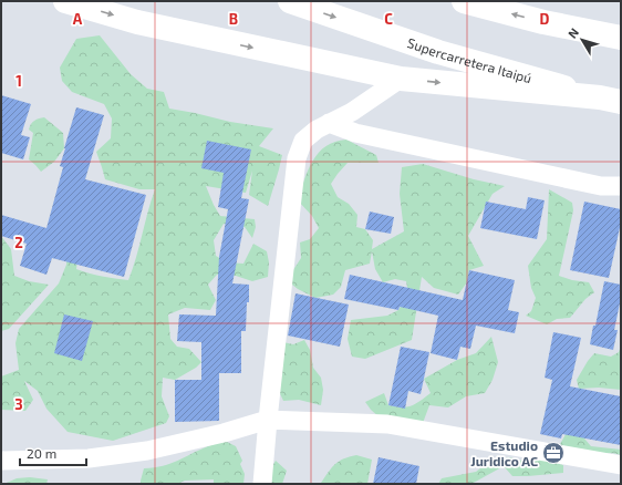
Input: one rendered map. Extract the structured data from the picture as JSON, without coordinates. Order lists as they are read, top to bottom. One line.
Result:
{"streets":{"main road":["Supercarretera Itaipú"]},"places":{"office":["Estudio Juridico AC"]},"scale_bar":"20 m","north":"top left","grid":{"columns":["A","B","C","D"],"rows":["1","2","3"]}}
